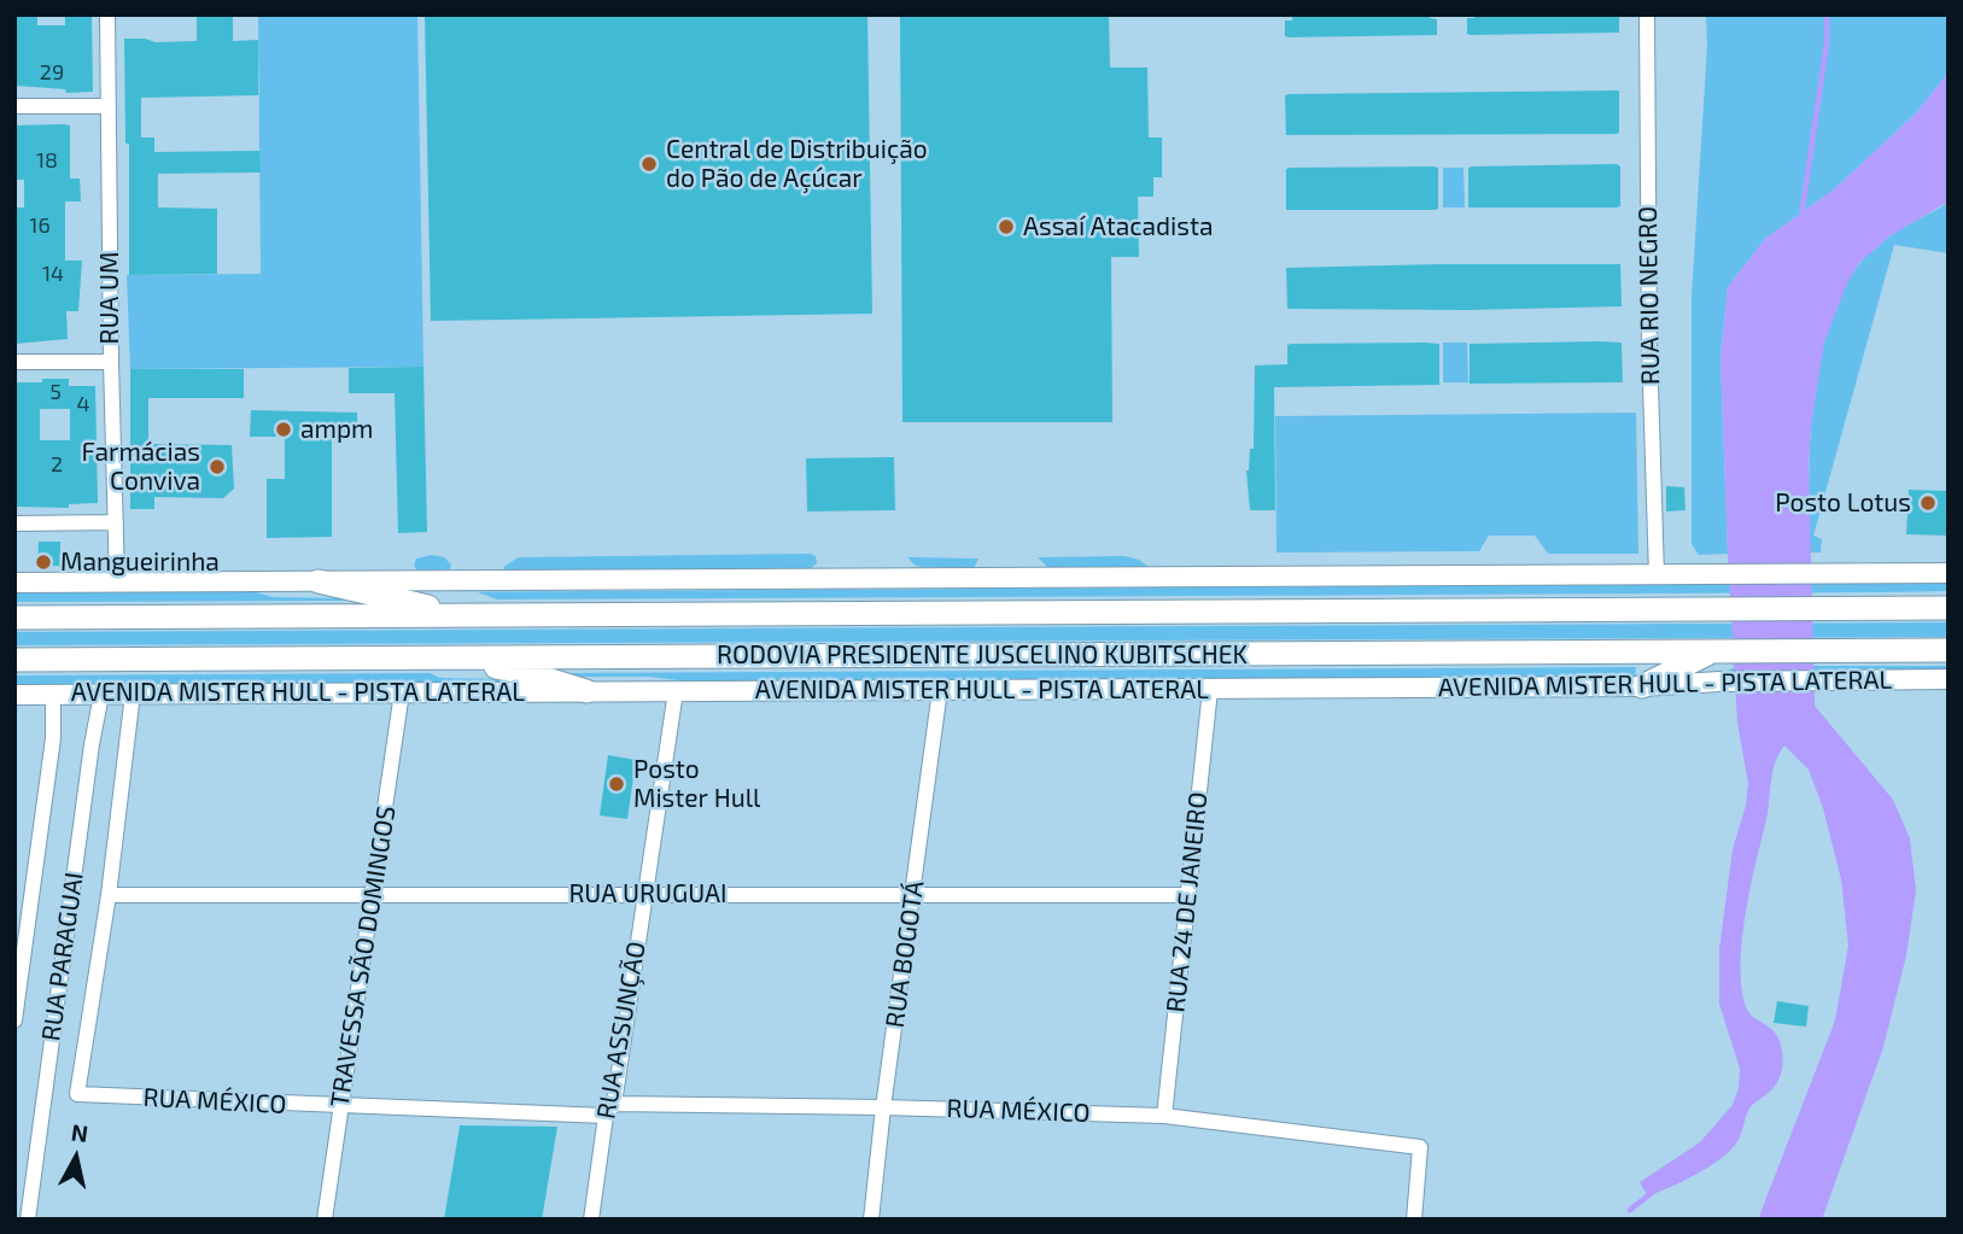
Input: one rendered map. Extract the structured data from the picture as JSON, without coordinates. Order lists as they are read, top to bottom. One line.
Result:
{"streets":{"highway":["RODOVIA PRESIDENTE JUSCELINO KUBITSCHEK"],"main road":["AVENIDA MISTER HULL - PISTA LATERAL"],"street":["RUA RIO NEGRO","RUA UM","RUA URUGUAI","RUA 24 DE JANEIRO","RUA BOGOTÁ","RUA PARAGUAI","TRAVESSA SÃO DOMINGOS","RUA ASSUNÇÃO","RUA MÉXICO"]},"crossings":[["AVENIDA MISTER HULL - PISTA LATERAL","RUA 24 DE JANEIRO"],["AVENIDA MISTER HULL - PISTA LATERAL","RUA BOGOTÁ"],["AVENIDA MISTER HULL - PISTA LATERAL","RUA PARAGUAI"],["AVENIDA MISTER HULL - PISTA LATERAL","TRAVESSA SÃO DOMINGOS"],["AVENIDA MISTER HULL - PISTA LATERAL","RUA ASSUNÇÃO"],["RUA URUGUAI","RUA 24 DE JANEIRO"],["RUA URUGUAI","RUA BOGOTÁ"],["RUA URUGUAI","TRAVESSA SÃO DOMINGOS"],["RUA URUGUAI","RUA ASSUNÇÃO"],["RUA URUGUAI","RUA MÉXICO"],["RUA 24 DE JANEIRO","RUA MÉXICO"],["RUA BOGOTÁ","RUA MÉXICO"],["TRAVESSA SÃO DOMINGOS","RUA MÉXICO"],["RUA ASSUNÇÃO","RUA MÉXICO"]],"places":["Central de Distribuição do Pão de Açúcar","Assaí Atacadista","ampm","Farmácias Conviva","Posto Lotus","Mangueirinha","Posto Mister Hull"],"house_numbers":["29","18","16","14","5","4","2"],"north":"top"}
